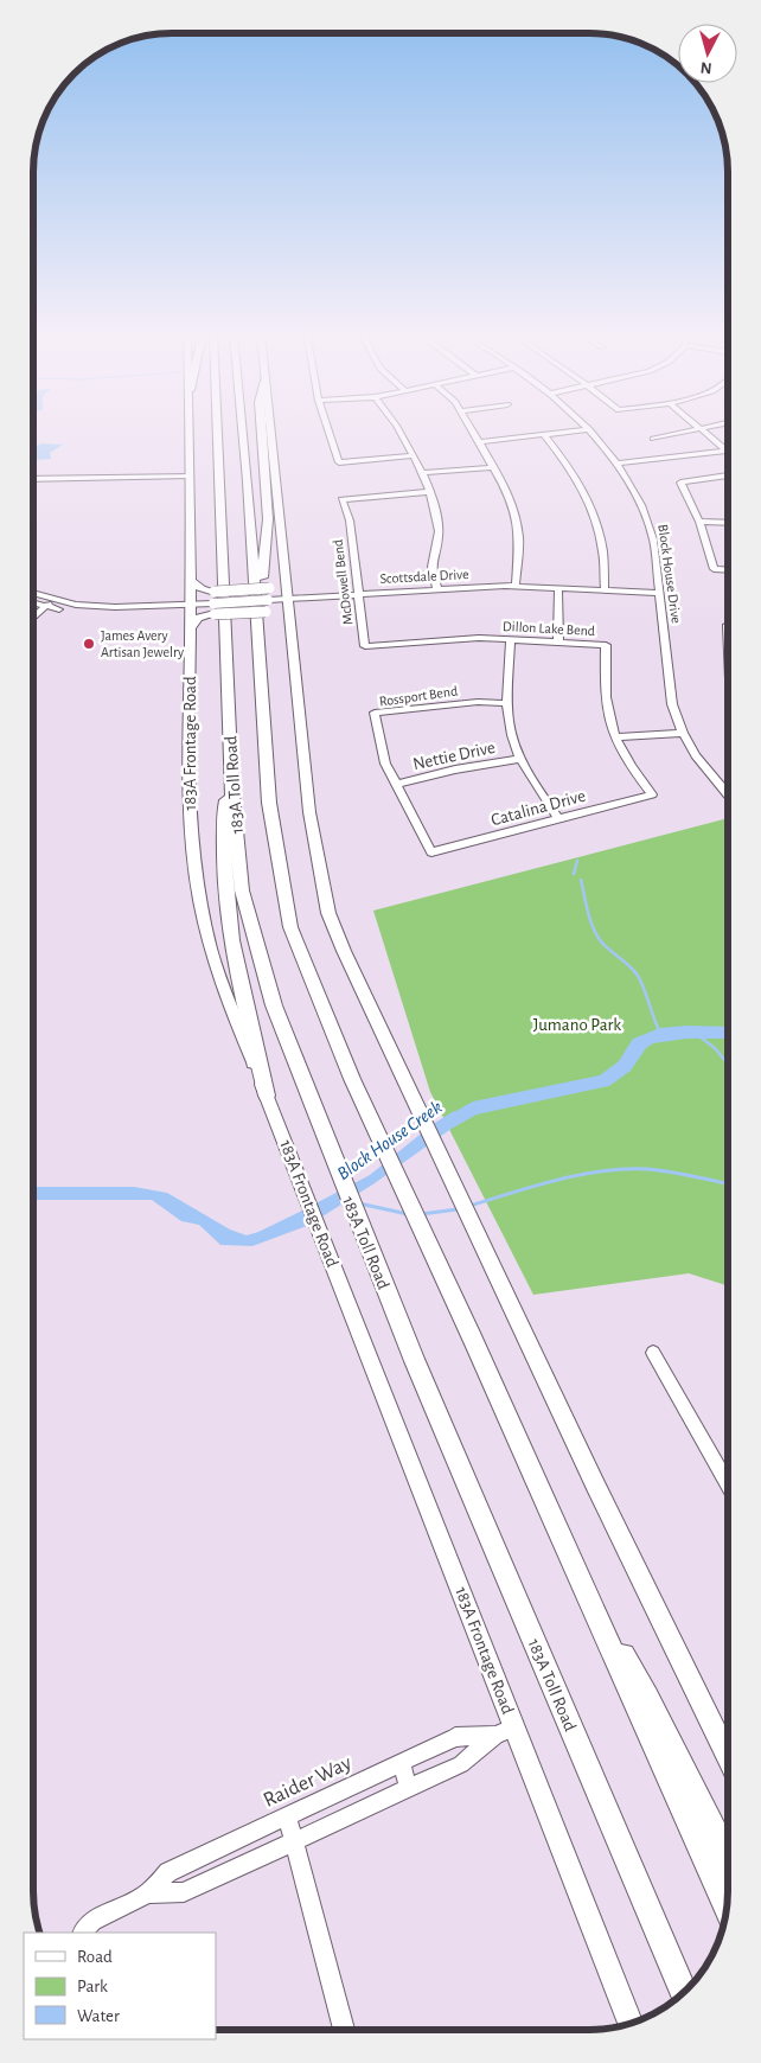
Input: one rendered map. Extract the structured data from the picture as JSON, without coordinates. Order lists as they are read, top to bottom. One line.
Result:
{"streets":{"highway":["183A Toll Road"],"main road":["183A Frontage Road"],"street":["Block House Drive","Scottsdale Drive","McDowell Bend","Dillon Lake Bend","Rossport Bend","Nettie Drive","Catalina Drive","Raider Way"]},"crossings":[["Block House Drive","Scottsdale Drive"],["Scottsdale Drive","McDowell Bend"],["Scottsdale Drive","183A Frontage Road"],["McDowell Bend","Dillon Lake Bend"],["Dillon Lake Bend","Catalina Drive"],["Rossport Bend","Nettie Drive"],["Rossport Bend","Catalina Drive"],["183A Frontage Road","Raider Way"]],"water":["Block House Creek"],"parks":["Jumano Park"],"places":["James Avery Artisan Jewelry"],"legend":["Road","Park","Water"],"north":"bottom"}
